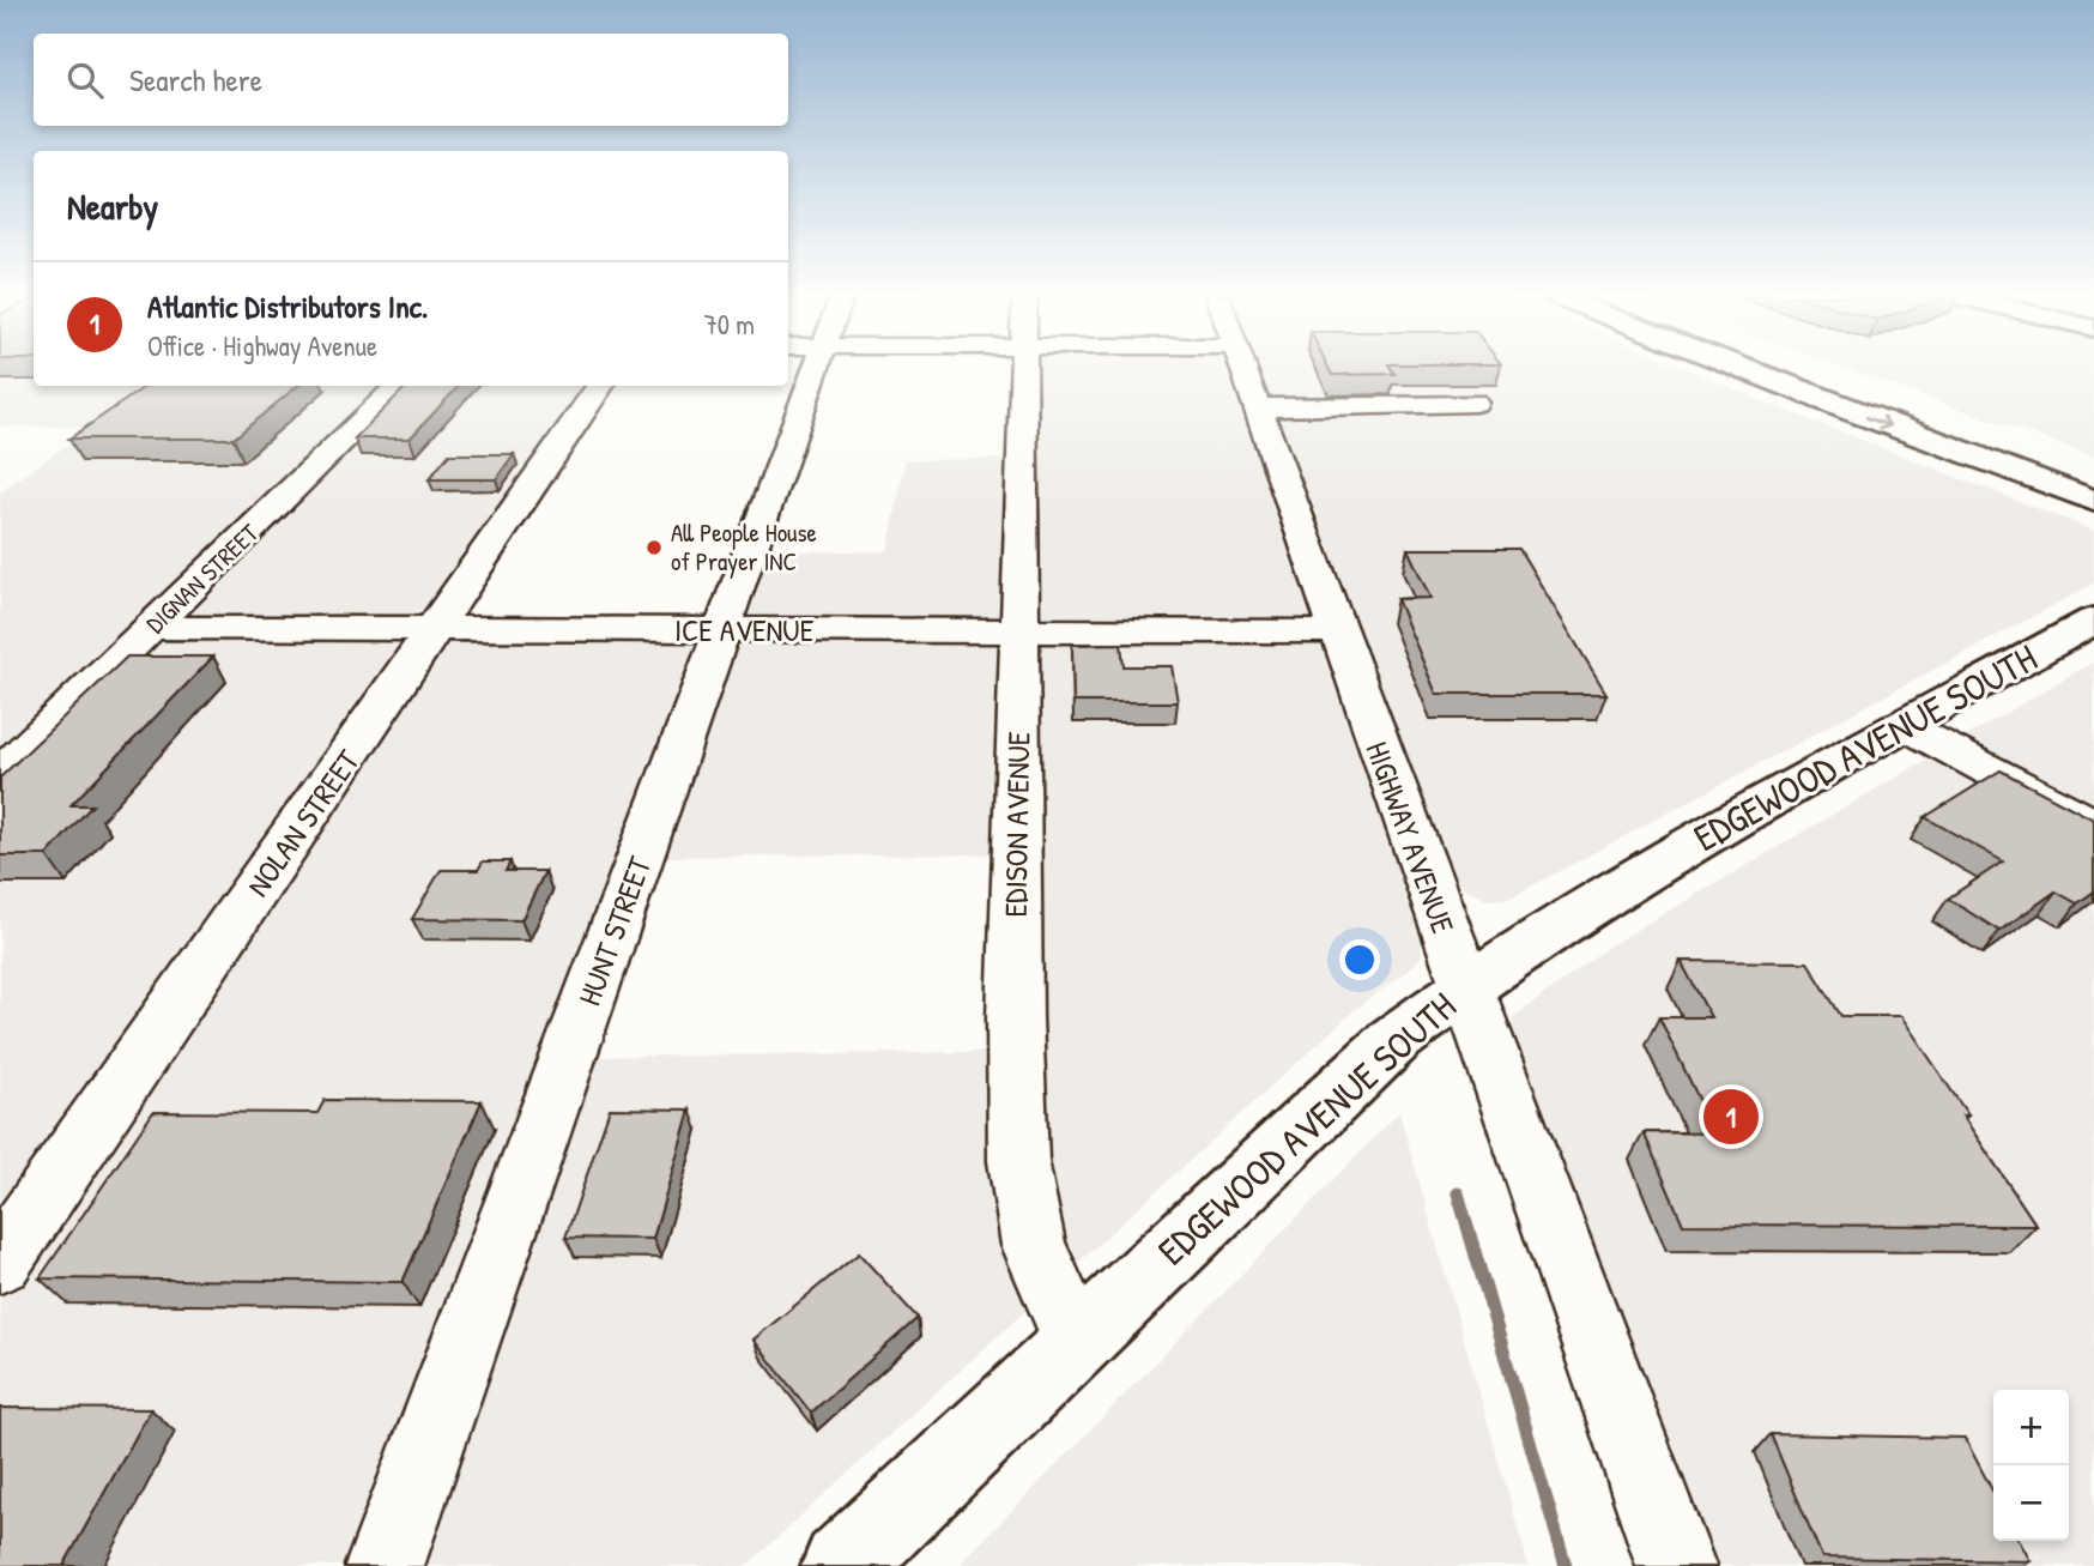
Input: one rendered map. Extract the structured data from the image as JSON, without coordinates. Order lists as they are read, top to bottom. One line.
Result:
{"streets":{"main road":["EDGEWOOD AVENUE SOUTH"],"street":["DIGNAN STREET","ICE AVENUE","NOLAN STREET","EDISON AVENUE","HIGHWAY AVENUE","HUNT STREET"]},"crossings":[["DIGNAN STREET","ICE AVENUE"],["ICE AVENUE","NOLAN STREET"],["ICE AVENUE","EDISON AVENUE"],["ICE AVENUE","HIGHWAY AVENUE"],["ICE AVENUE","HUNT STREET"],["EDGEWOOD AVENUE SOUTH","EDISON AVENUE"],["EDGEWOOD AVENUE SOUTH","HIGHWAY AVENUE"]],"places":["All People House of Prayer INC"],"page":{"search":"Search here","heading":"Nearby","list":[{"mark":"1","name":"Atlantic Distributors Inc.","note":"Office · Highway Avenue","value":"70 m"}],"pins":"1","map_buttons":["+","−"]}}
